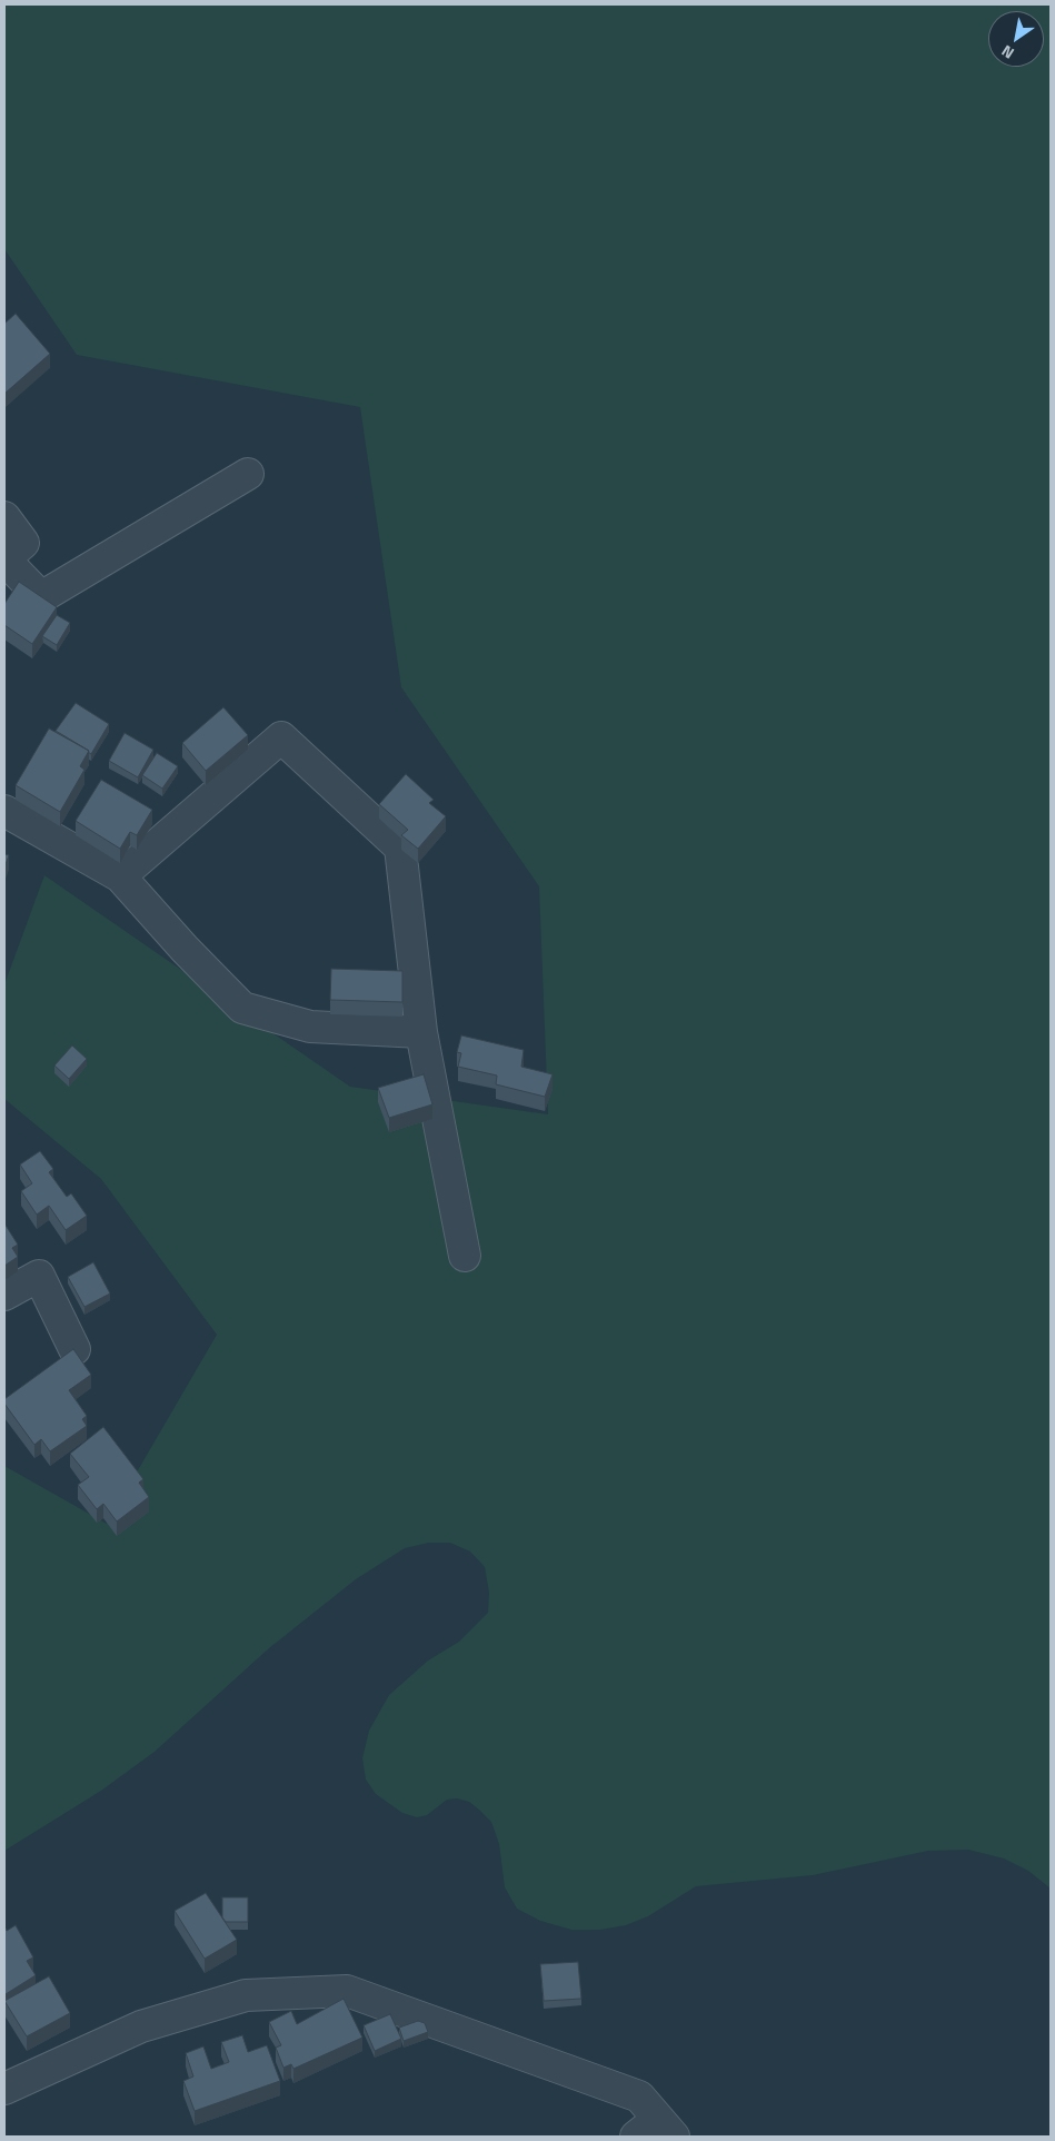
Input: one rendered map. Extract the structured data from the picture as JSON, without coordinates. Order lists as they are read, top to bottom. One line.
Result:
{"north":"bottom left"}
